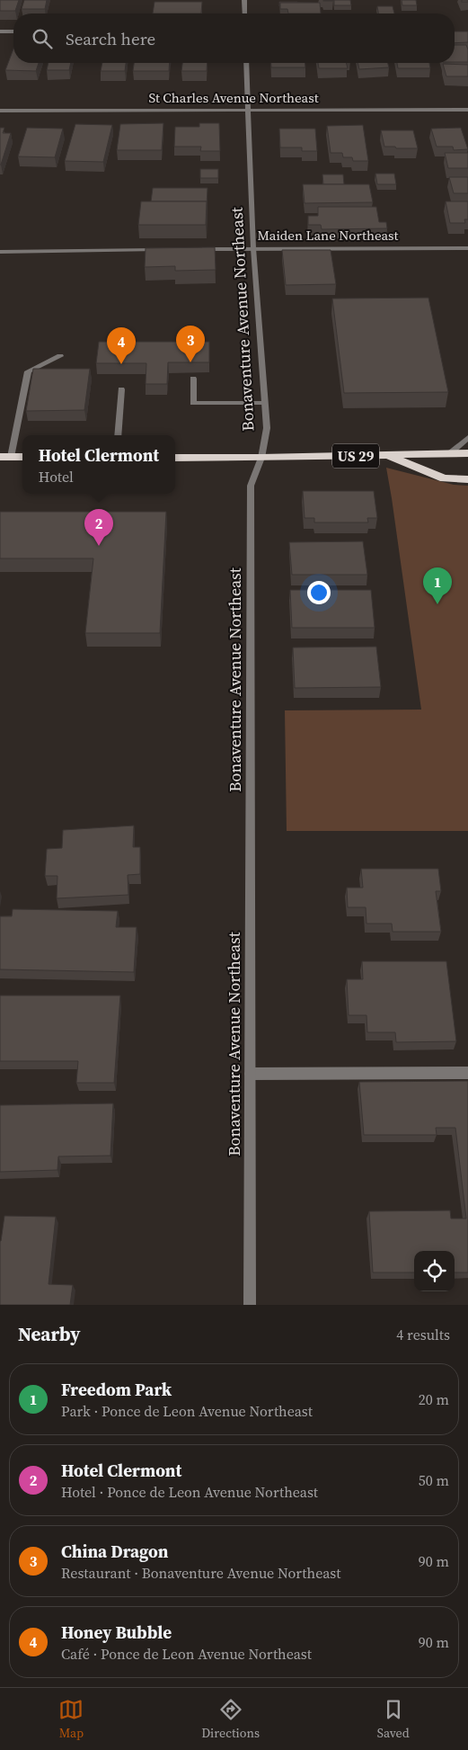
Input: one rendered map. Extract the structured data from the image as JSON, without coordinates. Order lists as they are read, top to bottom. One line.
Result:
{"streets":{"highway":["US 29"],"street":["St Charles Avenue Northeast","Maiden Lane Northeast","Bonaventure Avenue Northeast"]},"crossings":[["St Charles Avenue Northeast","Bonaventure Avenue Northeast"],["Maiden Lane Northeast","Bonaventure Avenue Northeast"],["Bonaventure Avenue Northeast","US 29"]],"page":{"search":"Search here","pins":["3","4","2","1"],"popup":["Hotel Clermont","Hotel"],"heading":["Nearby","4 results"],"list":[{"mark":"1","name":"Freedom Park","note":"Park · Ponce de Leon Avenue Northeast","value":"20 m"},{"mark":"2","name":"Hotel Clermont","note":"Hotel · Ponce de Leon Avenue Northeast","value":"50 m"},{"mark":"3","name":"China Dragon","note":"Restaurant · Bonaventure Avenue Northeast","value":"90 m"},{"mark":"4","name":"Honey Bubble","note":"Café · Ponce de Leon Avenue Northeast","value":"90 m"}],"nav":["Map","Directions","Saved"]}}
